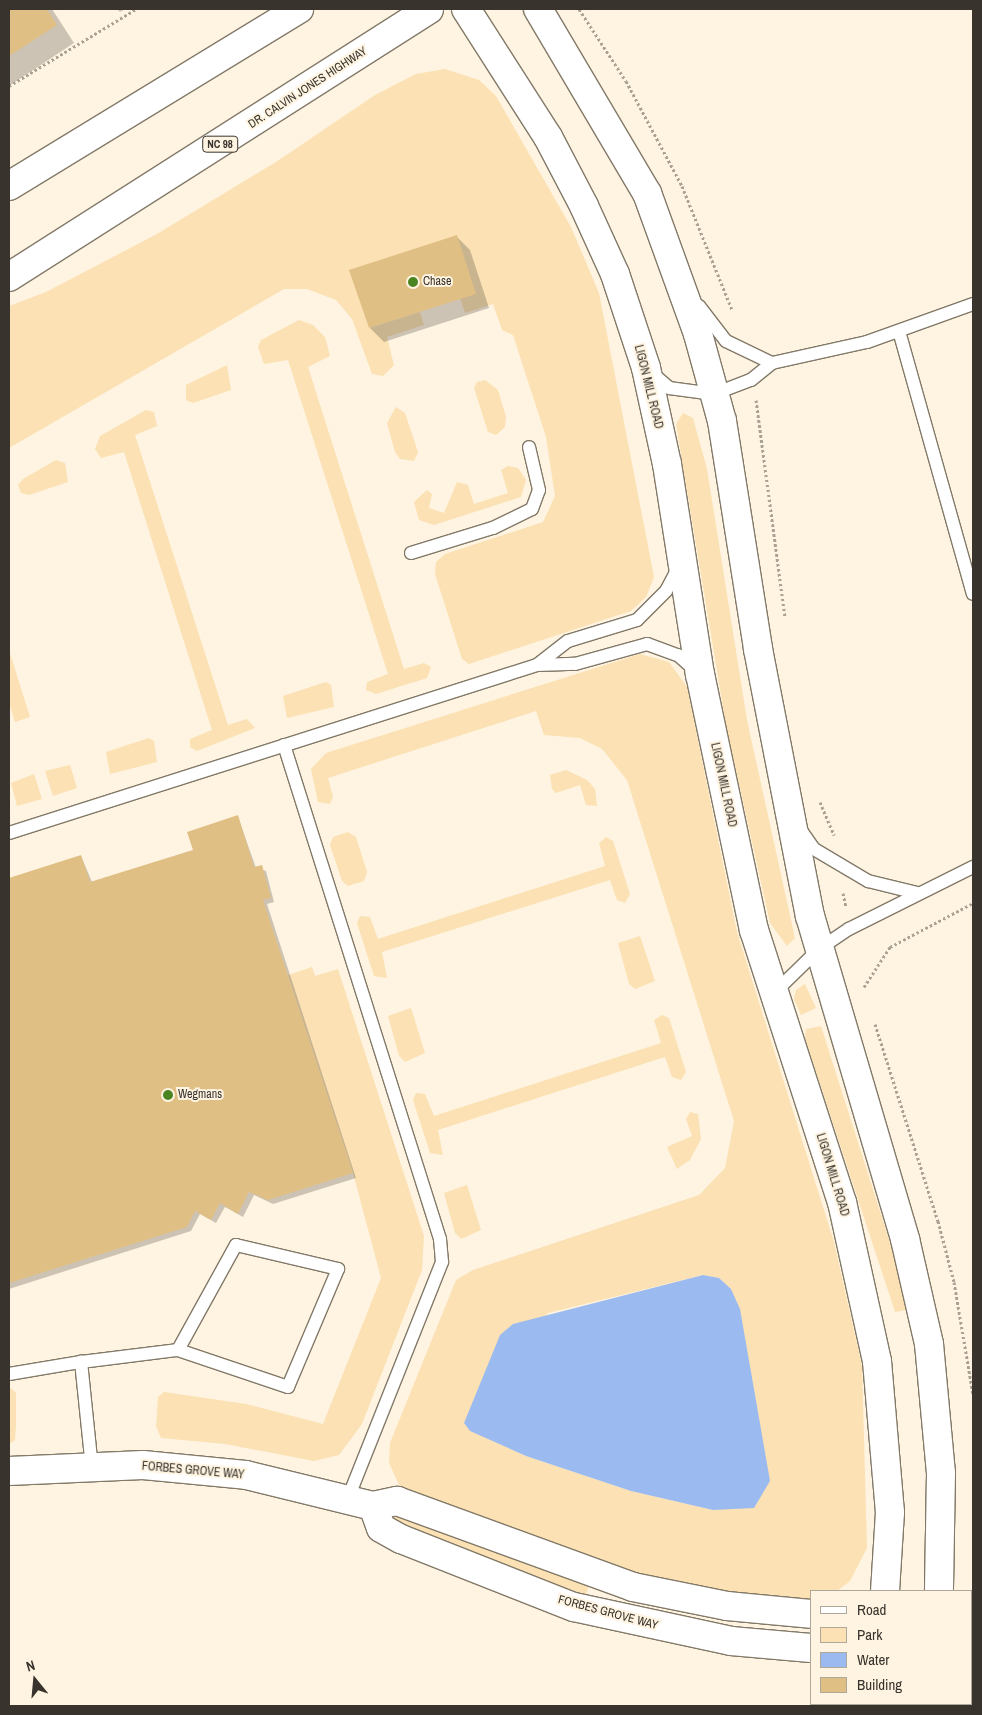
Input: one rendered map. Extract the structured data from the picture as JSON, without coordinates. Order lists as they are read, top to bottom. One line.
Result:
{"streets":{"main road":["DR. CALVIN JONES HIGHWAY","NC 98","LIGON MILL ROAD","FORBES GROVE WAY"]},"places":["Chase","Wegmans"],"legend":["Road","Park","Water","Building"],"north":"top"}
